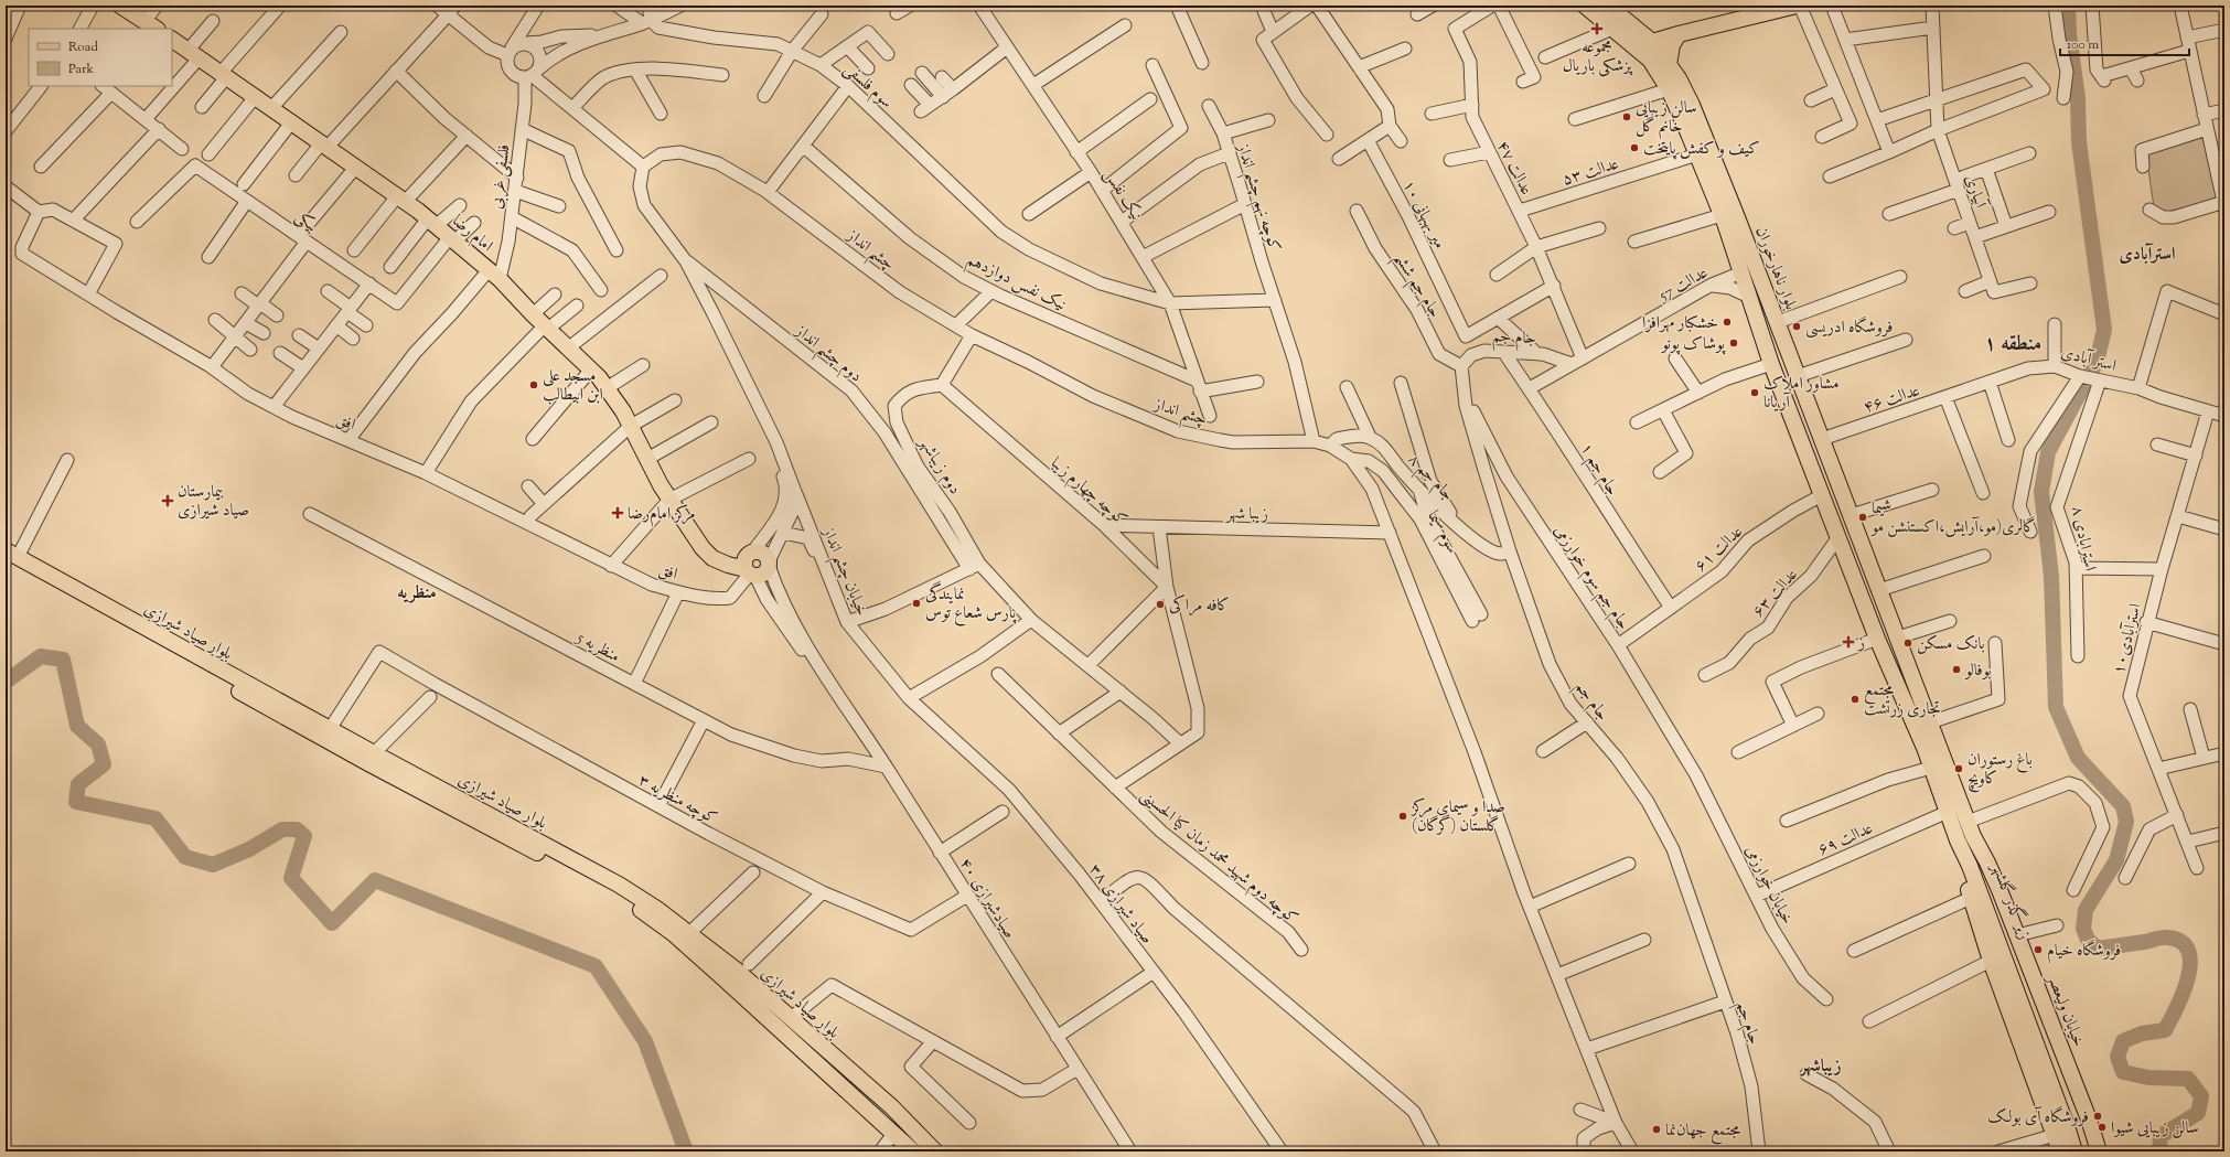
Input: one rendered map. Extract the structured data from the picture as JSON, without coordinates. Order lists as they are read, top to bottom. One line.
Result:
{"streets":{"main road":["امام رضا","بلوار ناهارخوران","بلوار صیاد شیرازی","زیر گذر گلشهر","خیابان ولیعصر"],"street":["سوم فلسفی","عدالت ۴۷","عدالت ۵۳","فلسفی غربی","آبیاری","نیک نفس","کوچه نهم چشم انداز","۱۰ میر بهبهانی","بیکی","چشم انداز","نیک نفس دوازدهم","عدالت 57","جام جم ششم","جام جم","دوم چشم انداز","استر آبادی","۴۶ عدالت","افق","دوم زیباشهر","۱ جام جم","۸ جام جم","کوچه چهارم زیبا","زیبا شهر","سوم سیما","۸ استرابادی","عدالت ۶۱","خیابان چشم انداز","جام جم سوم خوارزمی","عدالت ۶۳","استرآبادی۱۰","منظریه 5","کوچه منظریه ۳","عدالت ۶۹","کوچه دوم شهید محمد زمان کیا الحسینی","خیابان خوارزمی","۴۰ صیادشیرازی","صیاد شیرازی ۳۸"]},"crossings":[["سوم فلسفی","نیک نفس"],["سوم فلسفی","کوچه نهم چشم انداز"],["عدالت ۴۷","عدالت ۵۳"],["عدالت ۴۷","عدالت 57"],["عدالت ۴۷","جام جم"],["عدالت ۵۳","بلوار ناهارخوران"],["فلسفی غربی","امام رضا"],["نیک نفس","نیک نفس دوازدهم"],["کوچه نهم چشم انداز","چشم انداز"],["بیکی","امام رضا"],["امام رضا","افق"],["امام رضا","۴۰ صیادشیرازی"],["چشم انداز","سوم سیما"],["بلوار ناهارخوران","عدالت 57"],["بلوار ناهارخوران","۴۶ عدالت"],["بلوار ناهارخوران","عدالت ۶۱"],["بلوار ناهارخوران","عدالت ۶۳"],["بلوار ناهارخوران","عدالت ۶۹"],["بلوار ناهارخوران","زیر گذر گلشهر"],["بلوار ناهارخوران","خیابان ولیعصر"],["عدالت 57","جام جم"],["جام جم ششم","جام جم"],["جام جم","۸ جام جم"],["جام جم","جام جم سوم خوارزمی"],["دوم چشم انداز","دوم زیباشهر"],["استر آبادی","۴۶ عدالت"],["استر آبادی","۸ استرابادی"],["استر آبادی","استرآبادی۱۰"],["افق","۴۰ صیادشیرازی"],["دوم زیباشهر","کوچه چهارم زیبا"],["۱ جام جم","عدالت ۶۱"],["۸ جام جم","سوم سیما"],["کوچه چهارم زیبا","زیبا شهر"],["عدالت ۶۱","جام جم سوم خوارزمی"],["خیابان چشم انداز","صیاد شیرازی ۳۸"],["جام جم سوم خوارزمی","خیابان خوارزمی"],["بلوار صیاد شیرازی","کوچه منظریه ۳"],["منظریه 5","۴۰ صیادشیرازی"],["کوچه منظریه ۳","۴۰ صیادشیرازی"],["عدالت ۶۹","خیابان خوارزمی"],["زیر گذر گلشهر","خیابان ولیعصر"]],"districts":["استرآبادی","منطقه ۱","منظریه","زیباشهر"],"places":{"health":["مجموعه پزشکی باریال","بیمارستان صیاد شیرازی","مرکز امام‌رضا","ز"],"other":["سالن زیبایی خانم گل","کیف و کفش پایتخت","خشكبار مهرافزا","فروشگاه ادریسی","پوشاک پونو","مسجد علی ابن ابیطالب","مشاور املاک آریانا","شیما گالری(مو،آرایش،اکستنشن مو","نمایندگی پارس شعاع توس","کافه مراکی","بانک مسکن","بوفالو","مجتمع تجاری زرتشت","باغ رستوران کاویچ","صدا و سیمای مرکز گلستان (گرگان)","فروشگاه خیام","فروشگاه آی بولک","سالن زیبایی شیوا","مجتمع جهان‌نما"]},"legend":["Road","Park"],"scale_bar":"100 m"}
